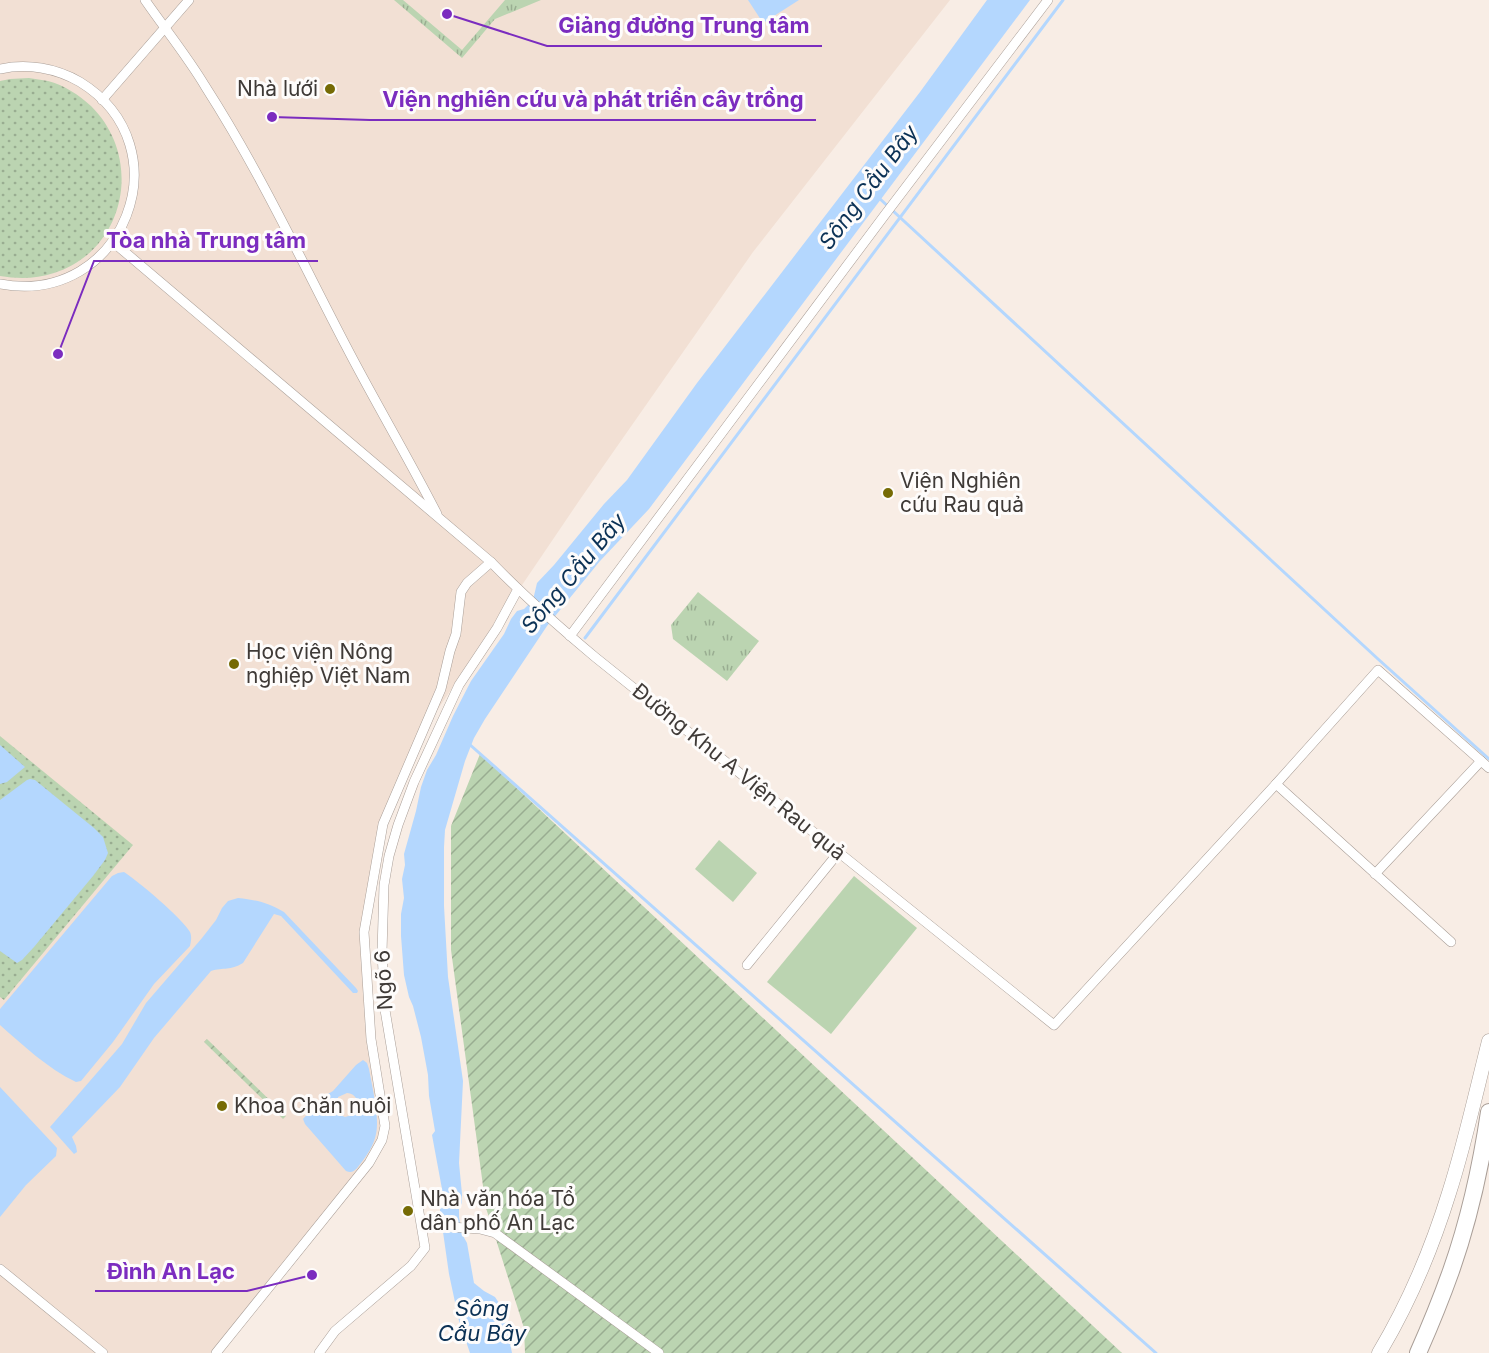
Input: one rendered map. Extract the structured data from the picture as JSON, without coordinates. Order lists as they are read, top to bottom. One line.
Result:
{"streets":{"street":["Đường Khu A Viện Rau quả","Ngõ 6"]},"crossings":[["Đường Khu A Viện Rau quả","Ngõ 6"]],"water":["Sông Cầu Bây"],"places":["Giảng đường Trung tâm","Nhà lưới","Viện nghiên cứu và phát triển cây trồng","Tòa nhà Trung tâm","Viện Nghiên cứu Rau quả","Học viện Nông nghiệp Việt Nam","Khoa Chăn nuôi","Nhà văn hóa Tổ dân phố An Lạc","Đình An Lạc"]}
